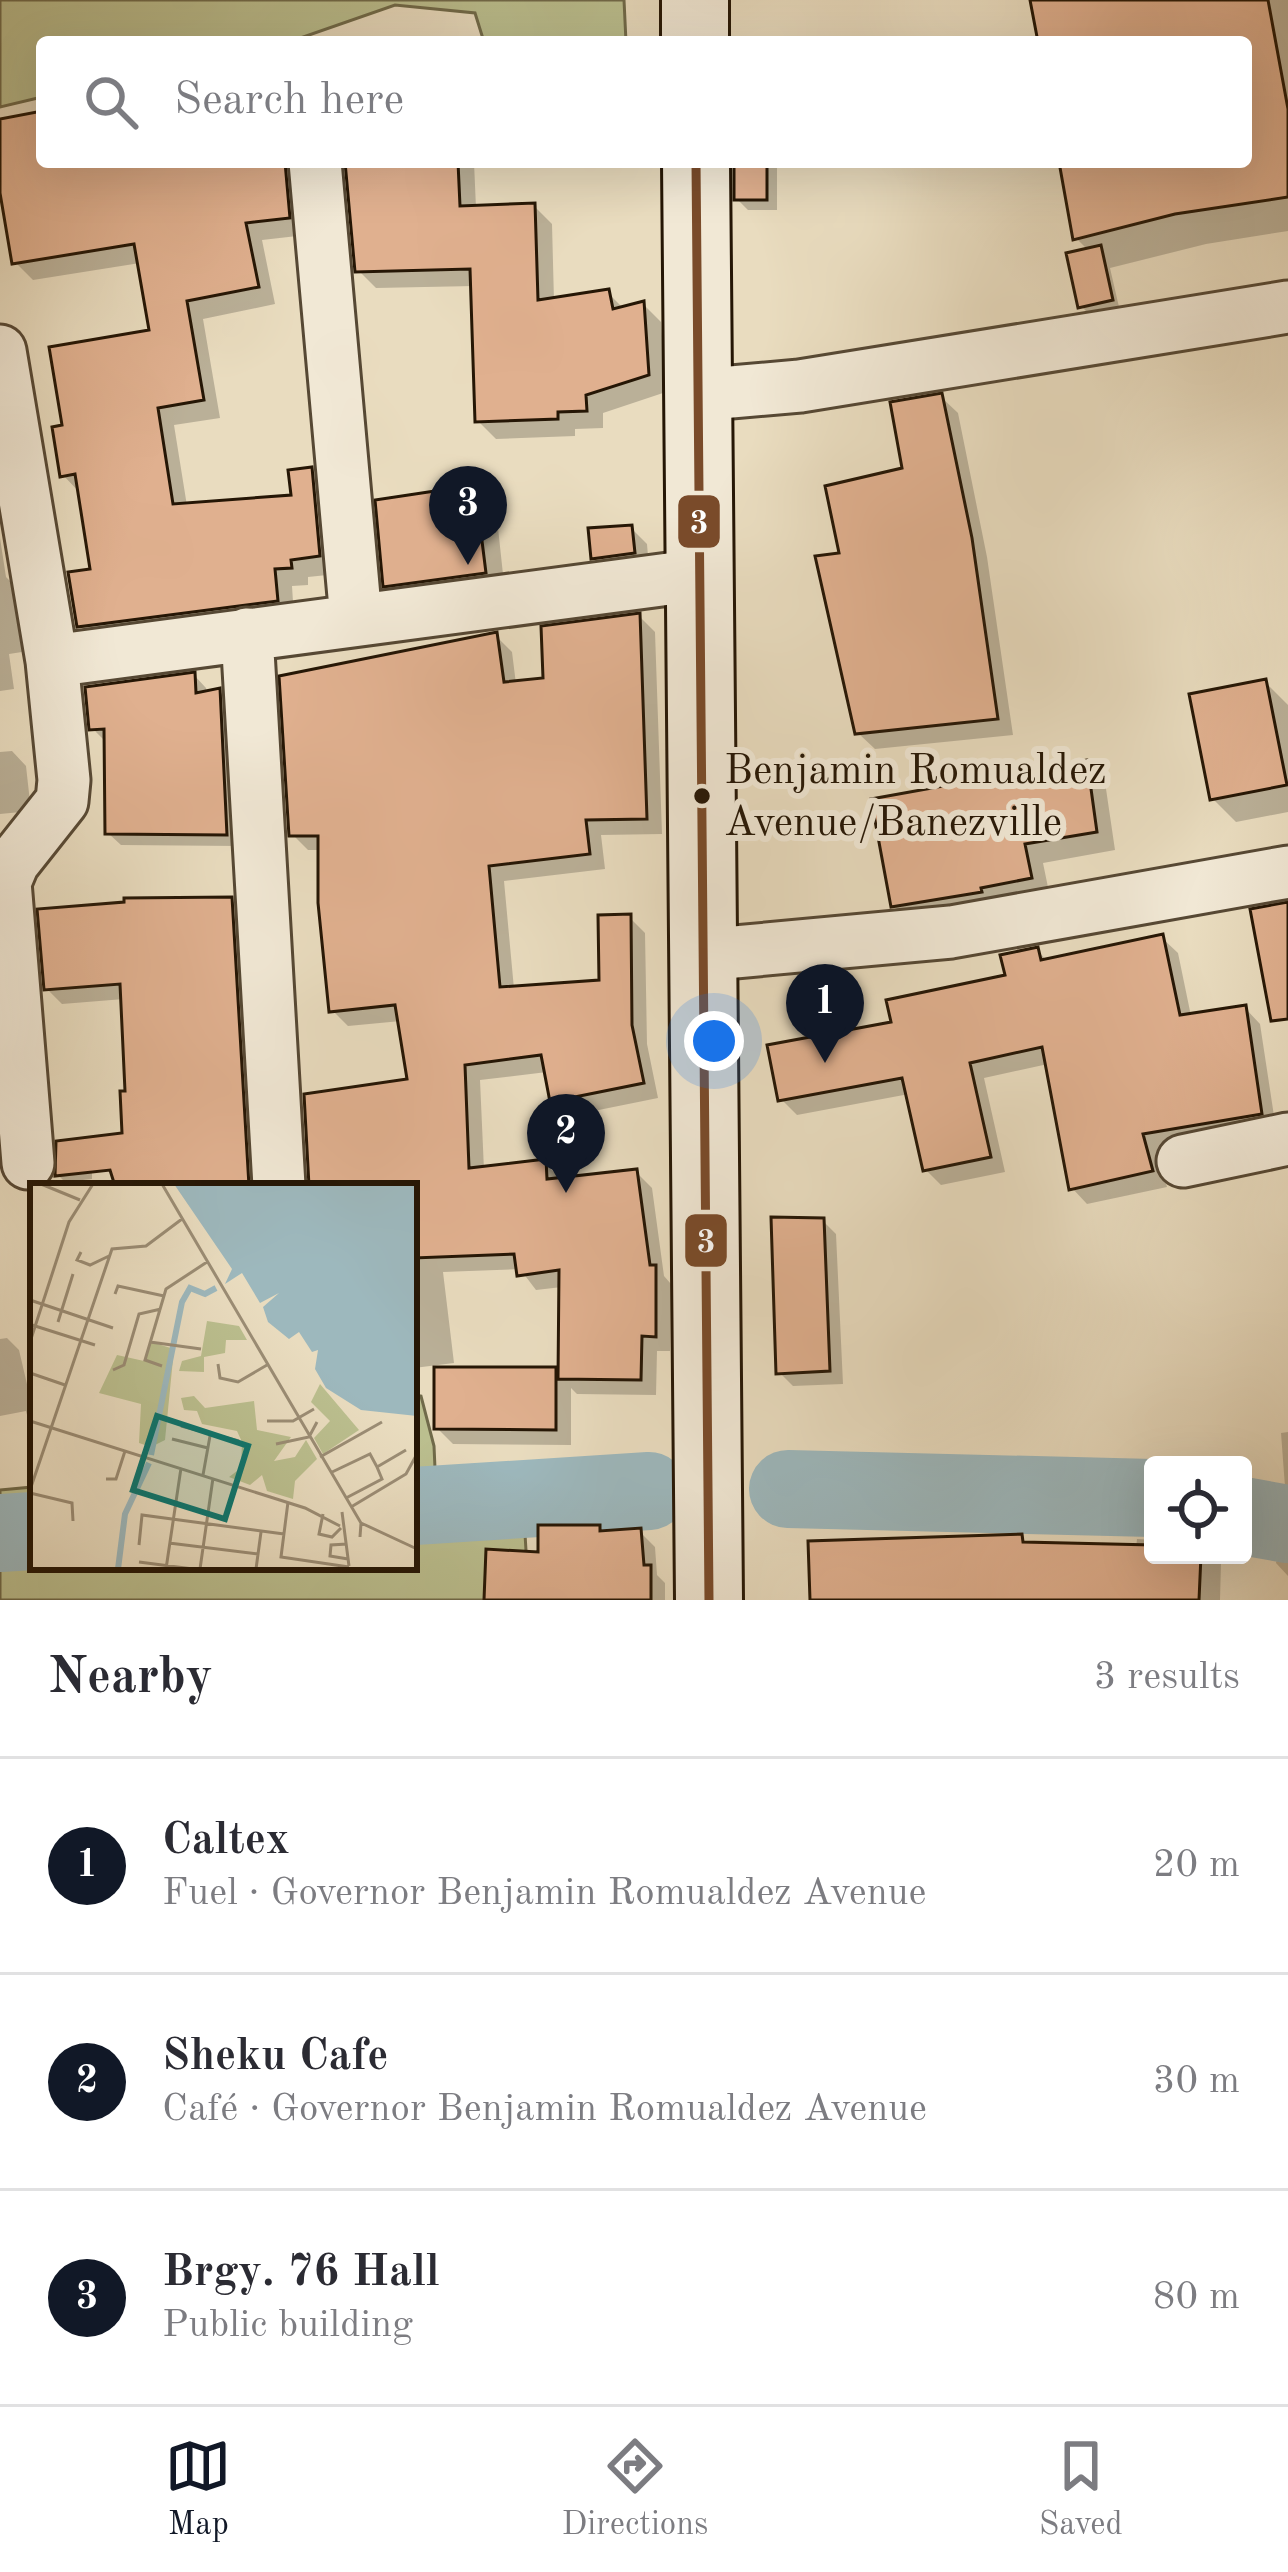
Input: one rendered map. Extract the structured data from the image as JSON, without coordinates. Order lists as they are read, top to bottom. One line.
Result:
{"places":["Benjamin Romualdez Avenue/Banezville"],"lines":["transit line 3"],"page":{"search":"Search here","pins":["3","1","2"],"heading":["Nearby","3 results"],"list":[{"mark":"1","name":"Caltex","note":"Fuel · Governor Benjamin Romualdez Avenue","value":"20 m"},{"mark":"2","name":"Sheku Cafe","note":"Café · Governor Benjamin Romualdez Avenue","value":"30 m"},{"mark":"3","name":"Brgy. 76 Hall","note":"Public building","value":"80 m"}],"nav":["Map","Directions","Saved"]}}
